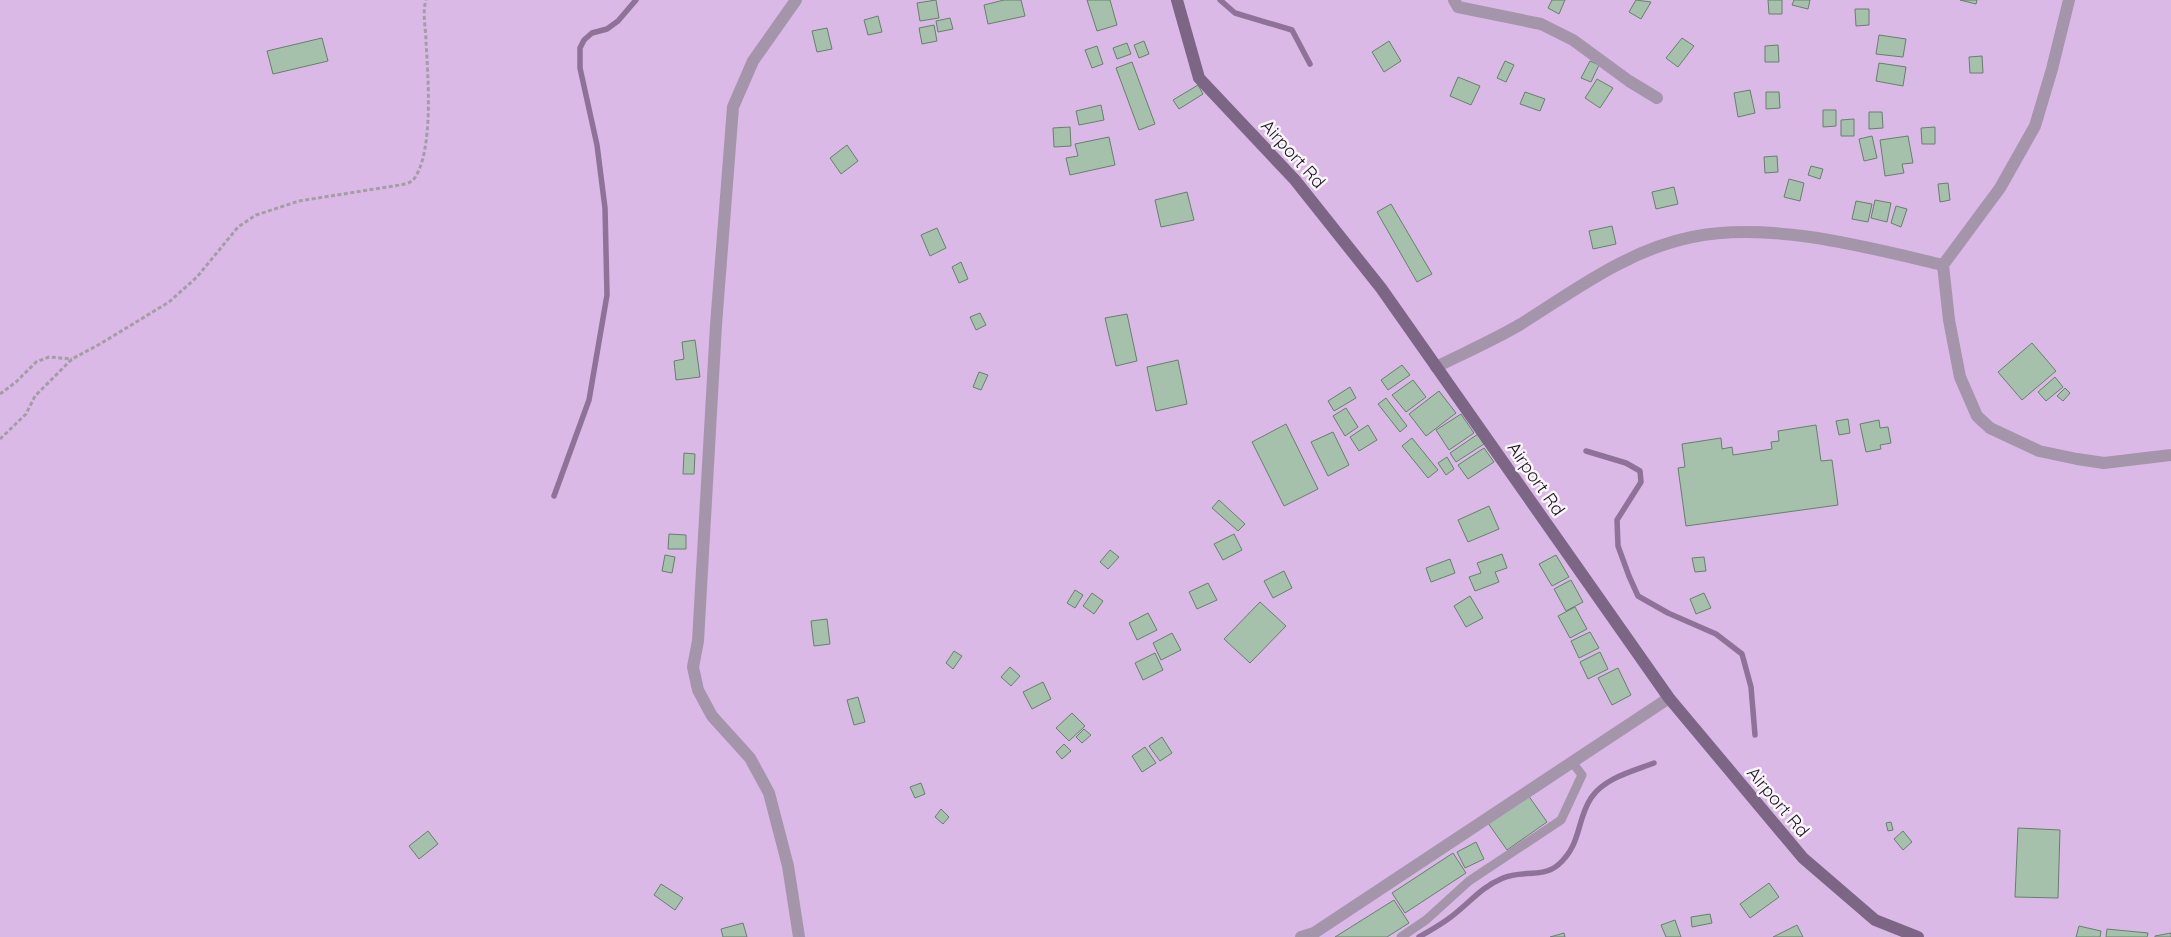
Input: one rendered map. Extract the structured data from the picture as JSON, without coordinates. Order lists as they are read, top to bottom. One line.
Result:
{"streets":{"main road":["Airport Rd"]}}
